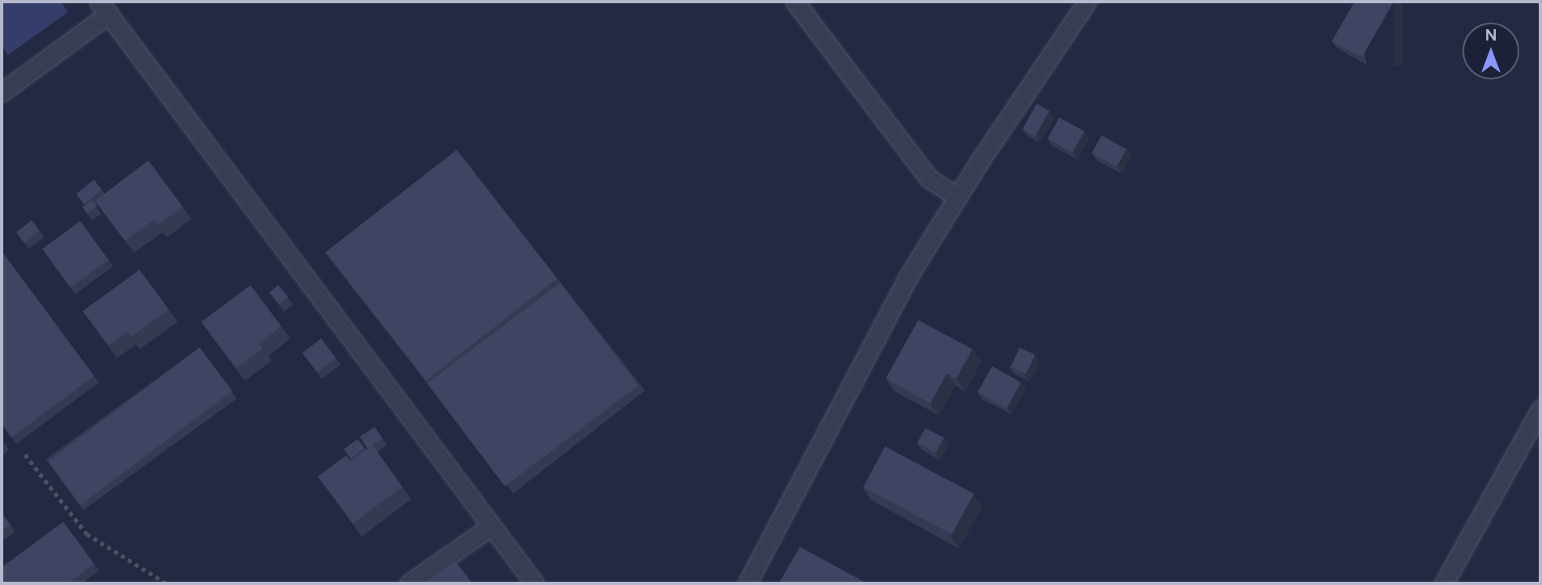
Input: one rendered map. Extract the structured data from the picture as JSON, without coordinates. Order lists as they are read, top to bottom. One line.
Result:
{"north":"top"}
